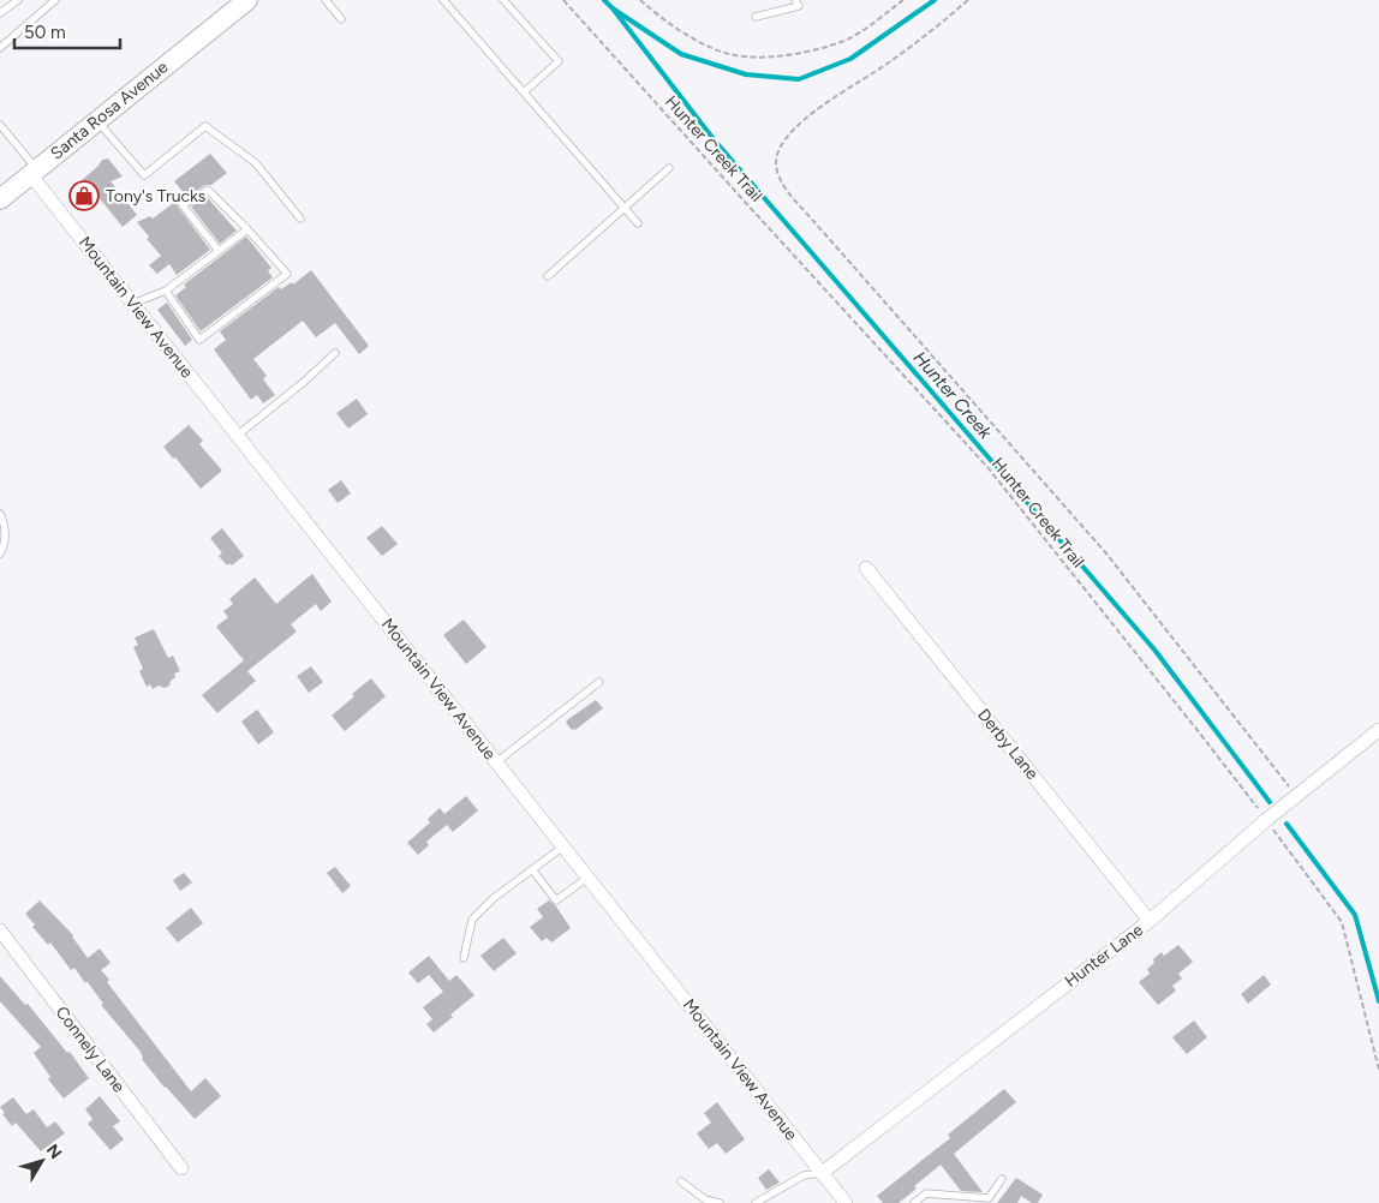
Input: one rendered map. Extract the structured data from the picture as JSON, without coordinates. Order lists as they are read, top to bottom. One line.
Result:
{"streets":{"main road":["Santa Rosa Avenue"],"street":["Mountain View Avenue","Derby Lane","Hunter Lane","Connely Lane"],"path":["Hunter Creek Trail"]},"crossings":[["Santa Rosa Avenue","Mountain View Avenue"],["Hunter Creek Trail","Hunter Lane"],["Mountain View Avenue","Hunter Lane"],["Derby Lane","Hunter Lane"]],"water":["Hunter Creek"],"places":{"shop":["Tony's Trucks"]},"scale_bar":"50 m","north":"top right"}
